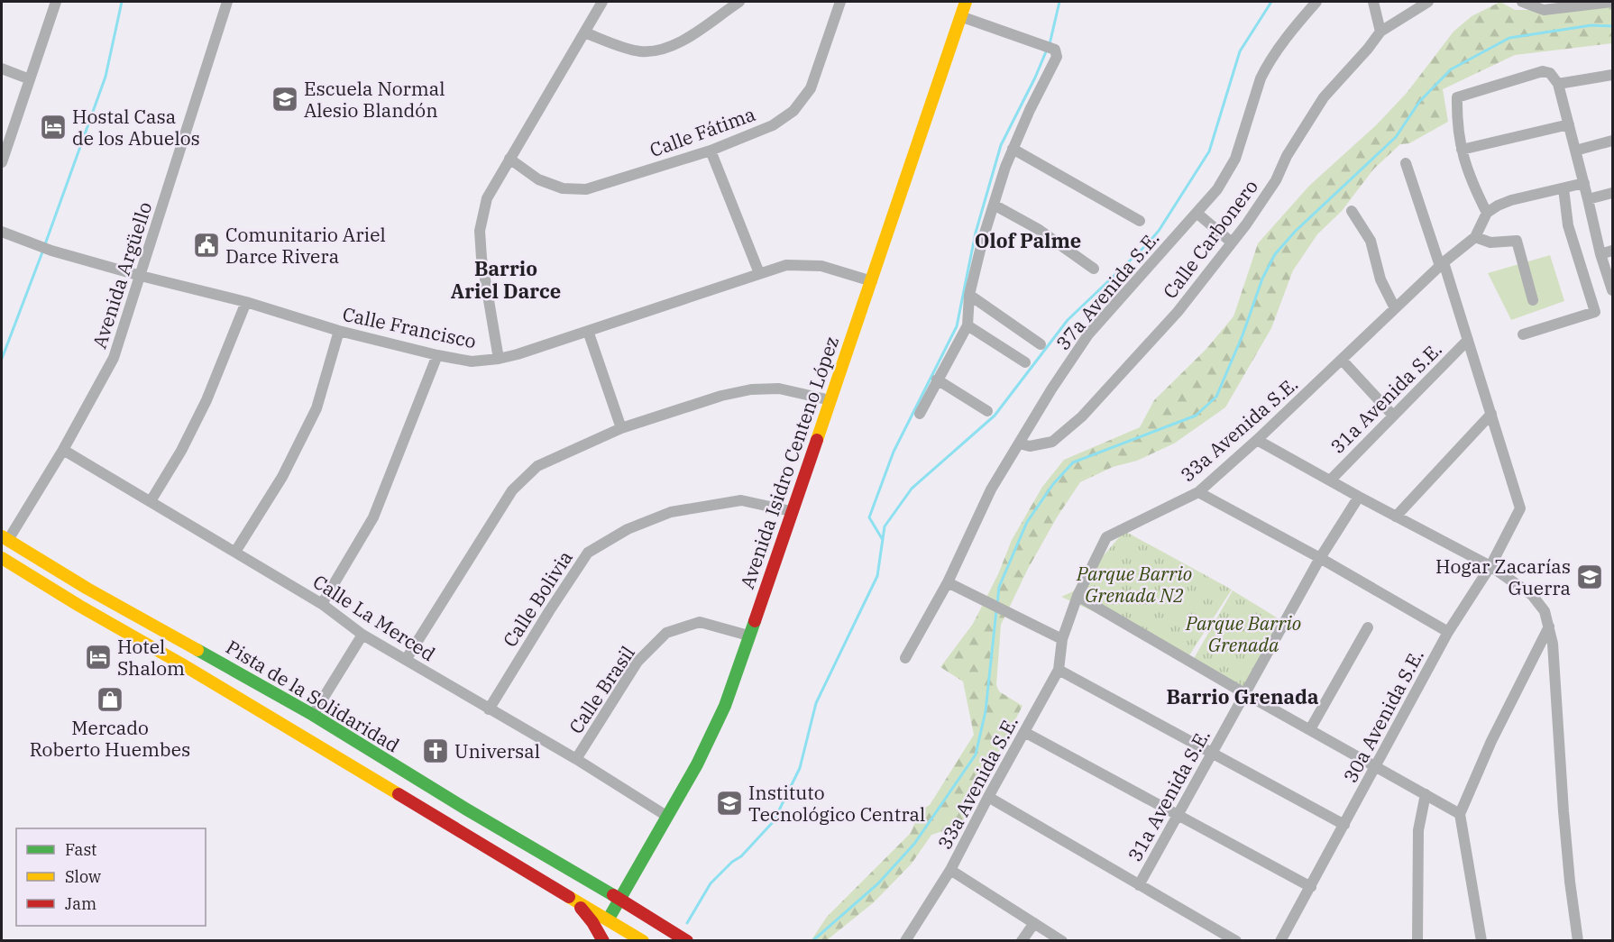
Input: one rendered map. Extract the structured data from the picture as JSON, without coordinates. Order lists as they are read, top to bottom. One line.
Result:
{"streets":{"main road":["Avenida Isidro Centeno López","Pista de la Solidaridad"],"street":["Calle Fátima","Calle Carbonero","Avenida Argüello","37a Avenida S.E.","Calle Francisco","31a Avenida S.E.","33a Avenida S.E.","Calle Bolivia","Calle La Merced","Calle Brasil","30a Avenida S.E."]},"crossings":[["Calle Carbonero","37a Avenida S.E."],["Avenida Argüello","Calle Francisco"],["Avenida Argüello","Calle La Merced"],["Avenida Argüello","Pista de la Solidaridad"],["Calle Francisco","Avenida Isidro Centeno López"],["Avenida Isidro Centeno López","Calle Bolivia"],["Avenida Isidro Centeno López","Calle La Merced"],["Avenida Isidro Centeno López","Calle Brasil"],["Avenida Isidro Centeno López","Pista de la Solidaridad"],["Calle Bolivia","Calle La Merced"],["Calle La Merced","Calle Brasil"]],"districts":["Olof Palme","Barrio Ariel Darce","Barrio Grenada"],"parks":["Parque Barrio Grenada N2","Parque Barrio Grenada"],"places":{"school or university":["Escuela Normal Alesio Blandón","Hogar Zacarías Guerra","Instituto Tecnológico Central"],"hotel":["Hostal Casa de los Abuelos","Hotel Shalom"],"public building":["Comunitario Ariel Darce Rivera"],"shop":["Mercado Roberto Huembes"],"church":["Universal"]},"legend":["Fast","Slow","Jam"]}
